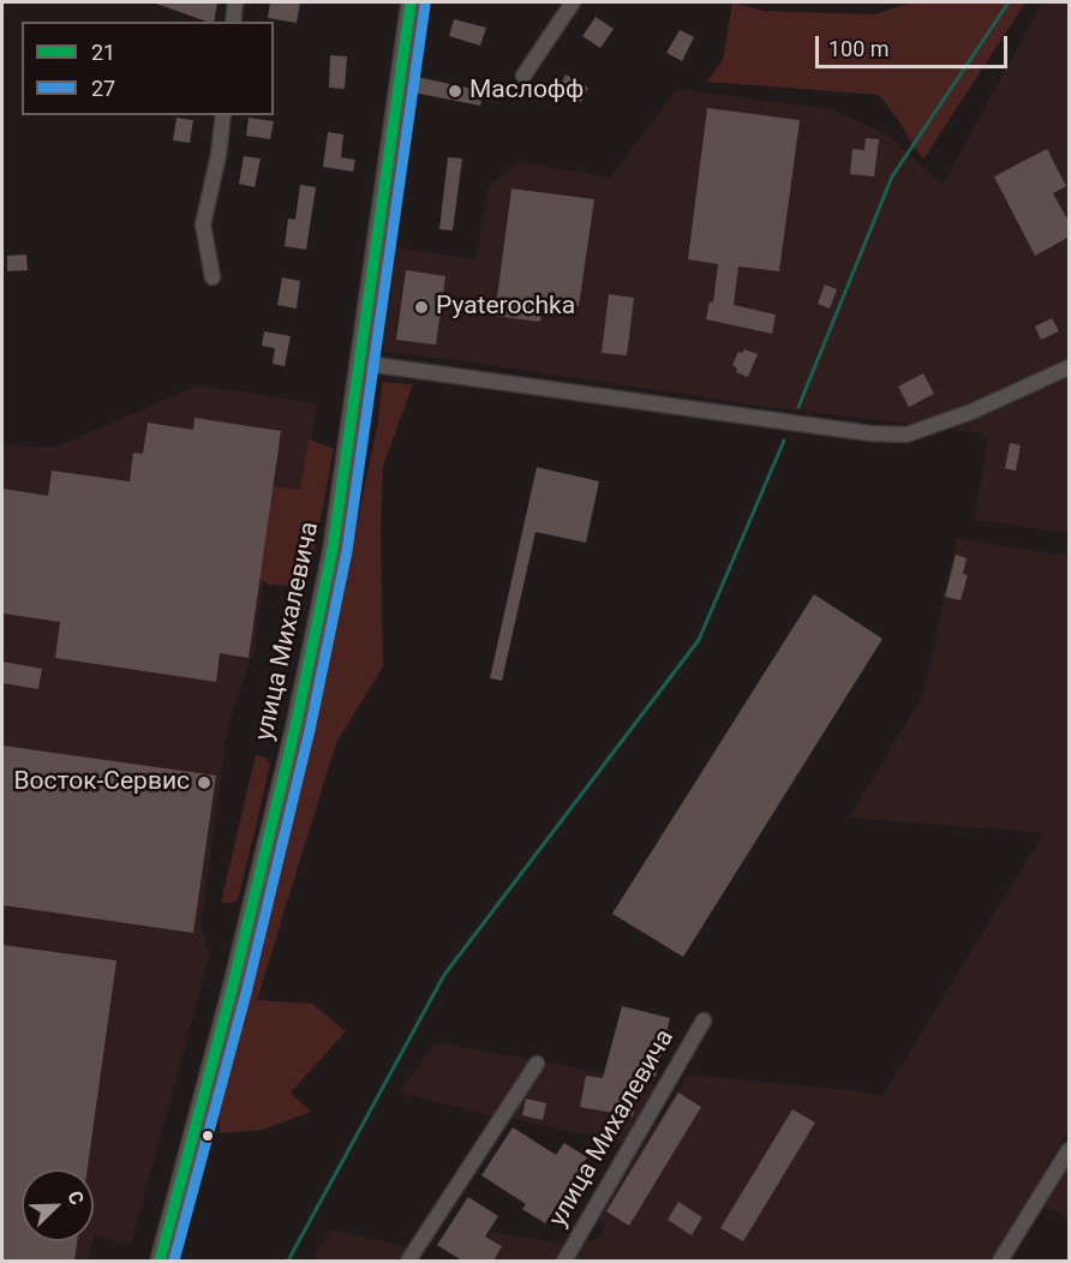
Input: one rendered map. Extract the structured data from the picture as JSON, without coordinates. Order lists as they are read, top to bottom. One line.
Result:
{"streets":{"street":["улица Михалевича"]},"places":["Маслофф","Pyaterochka","Восток-Сервис"],"lines":["transit line 21","transit line 27"],"legend":["21","27"],"scale_bar":"100 m","north":"top right"}
